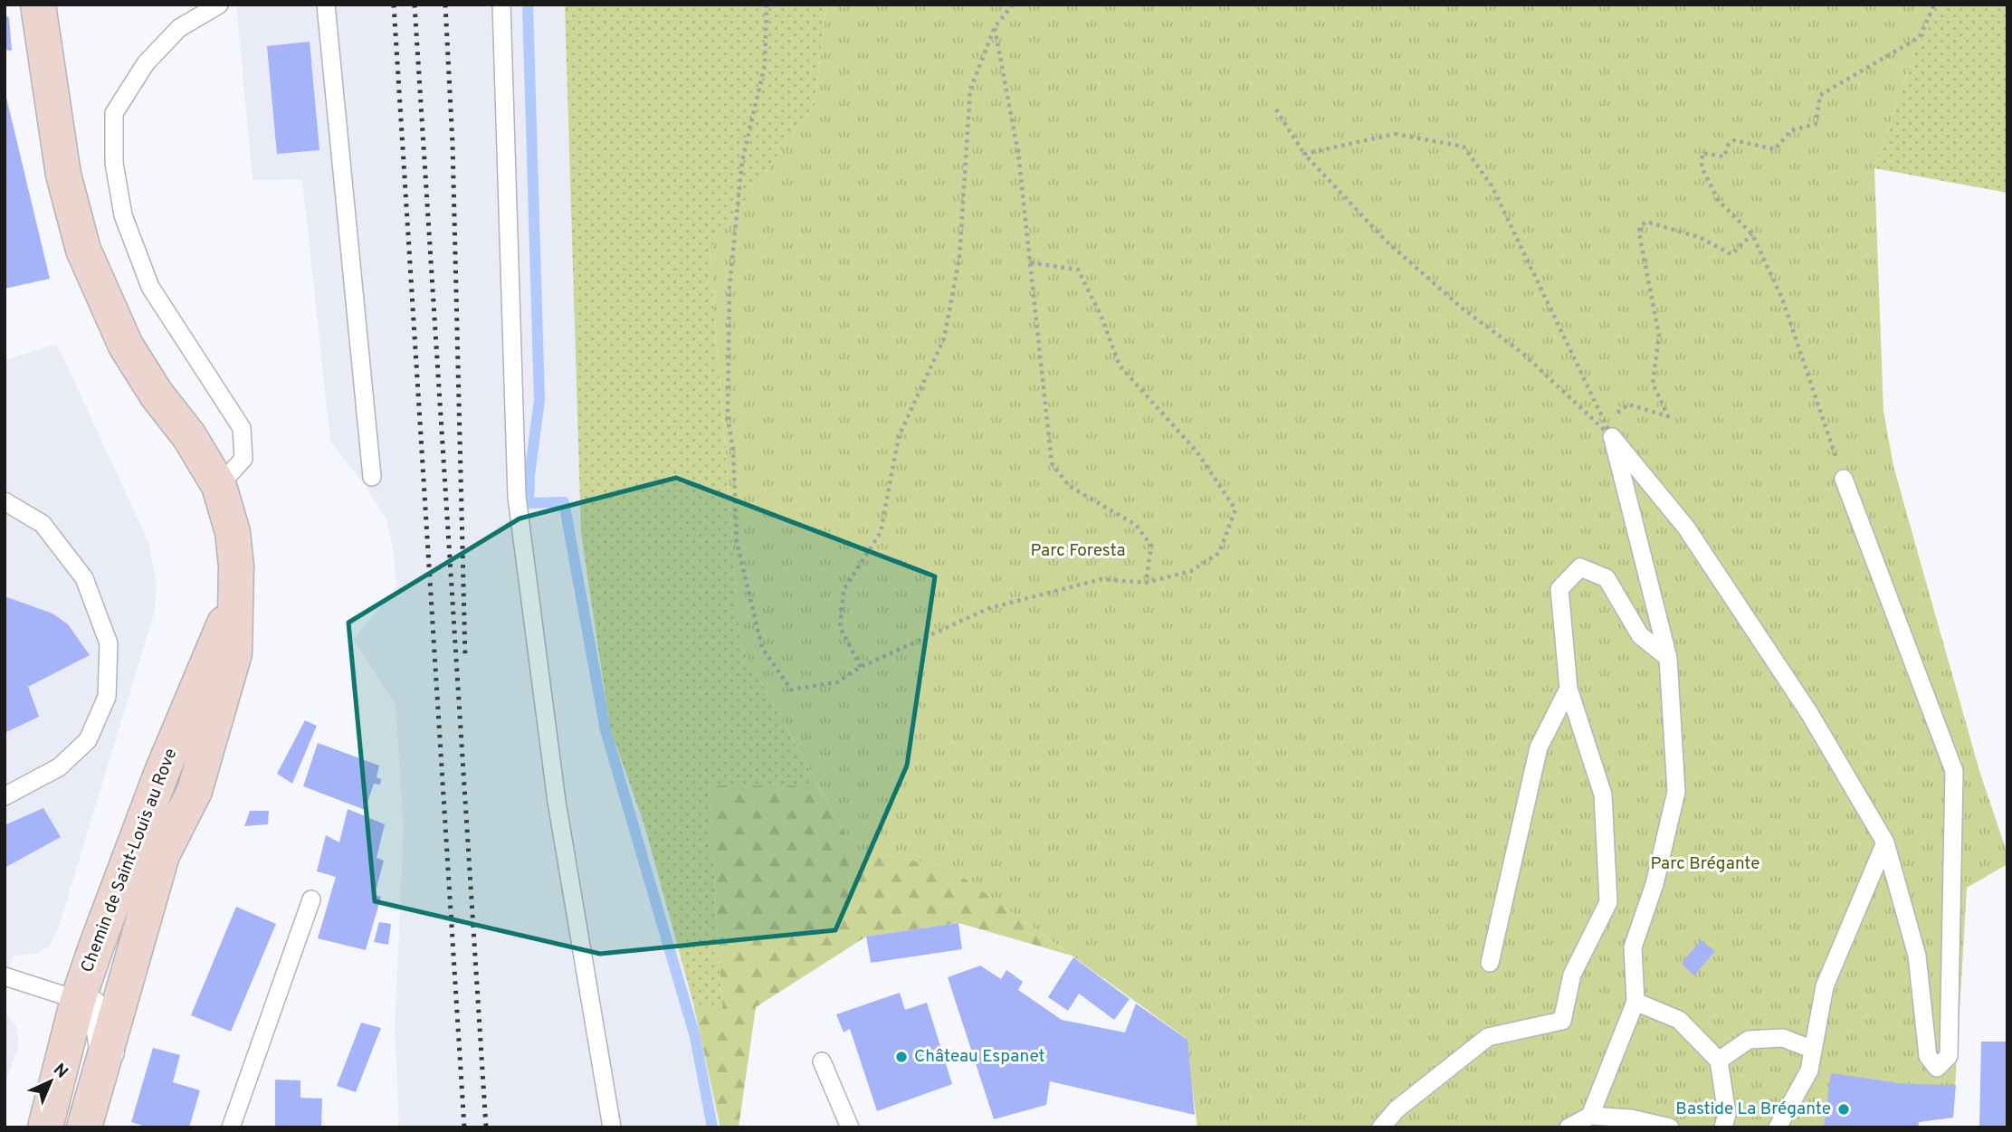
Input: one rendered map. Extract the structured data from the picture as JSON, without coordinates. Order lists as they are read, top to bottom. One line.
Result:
{"streets":{"main road":["Chemin de Saint-Louis au Rove"]},"parks":["Parc Foresta","Parc Brégante"],"places":["Château Espanet","Bastide La Brégante"],"north":"top right"}
